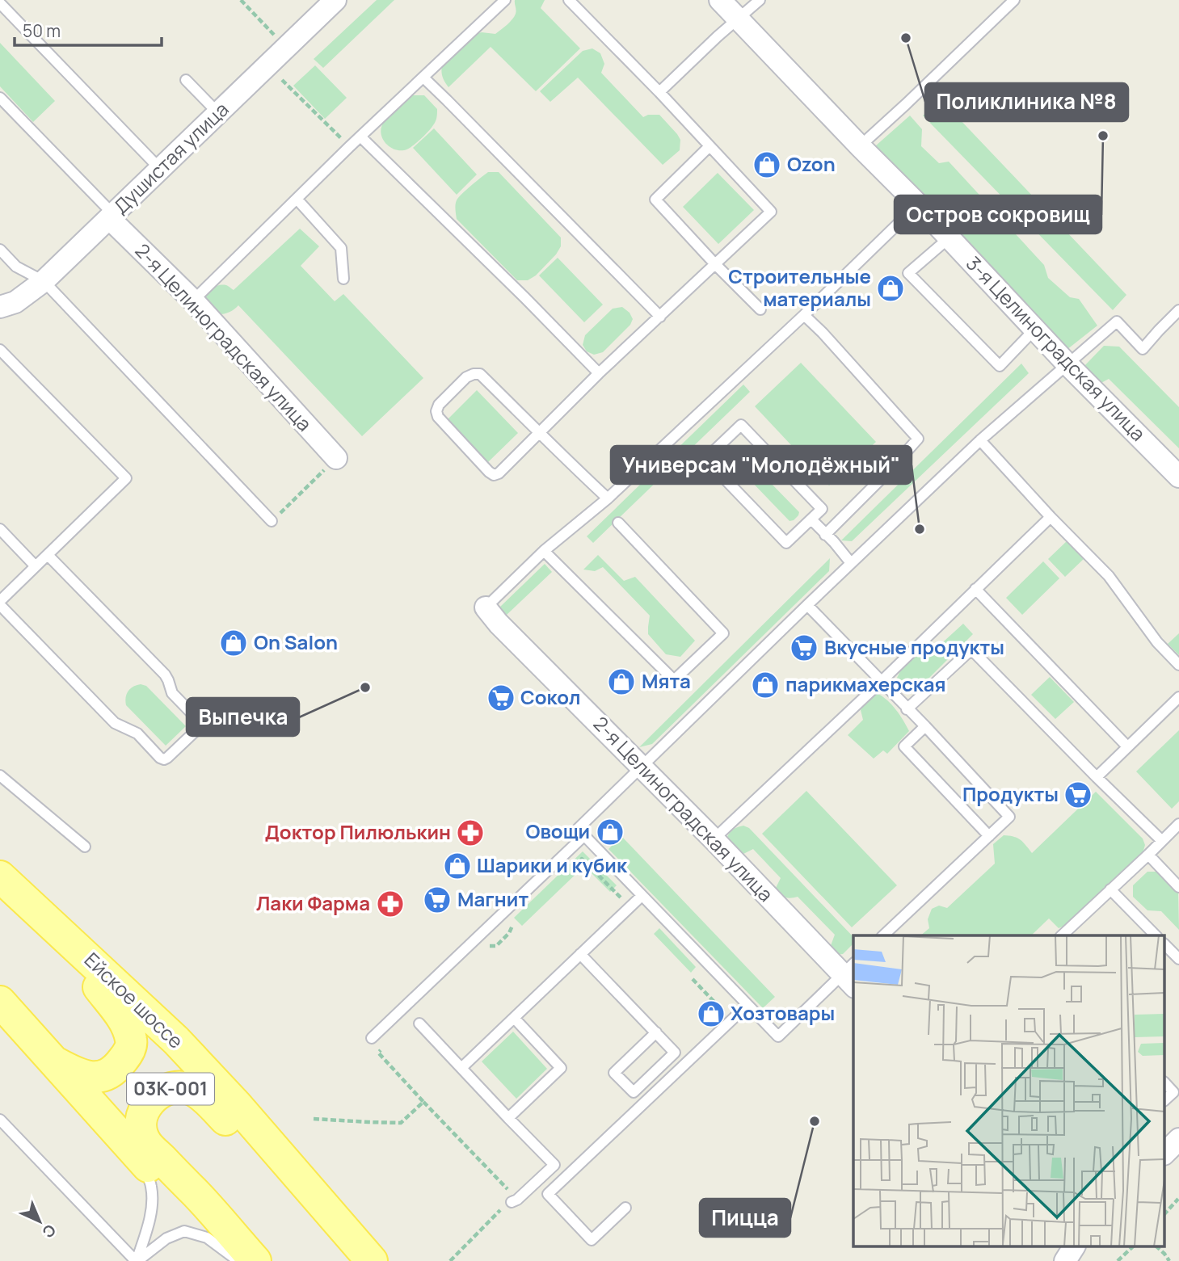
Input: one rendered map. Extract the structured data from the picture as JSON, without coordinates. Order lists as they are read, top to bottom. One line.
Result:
{"streets":{"main road":["Ейское шоссе","03К-001"],"street":["Душистая улица","2-я Целиноградская улица","3-я Целиноградская улица"]},"crossings":[["Душистая улица","2-я Целиноградская улица"],["Ейское шоссе","03К-001"]],"places":{"other":["Поликлиника №8","Остров сокровищ","Универсам \"Молодёжный\"","Выпечка","Пицца"],"shop":["Ozon","Строительные материалы","On Salon","Мята","парикмахерская","Овощи","Шарики и кубик","Хозтовары"],"supermarket":["Вкусные продукты","Сокол","Продукты","Магнит"],"pharmacy":["Доктор Пилюлькин","Лаки Фарма"]},"scale_bar":"50 m","north":"bottom right"}
